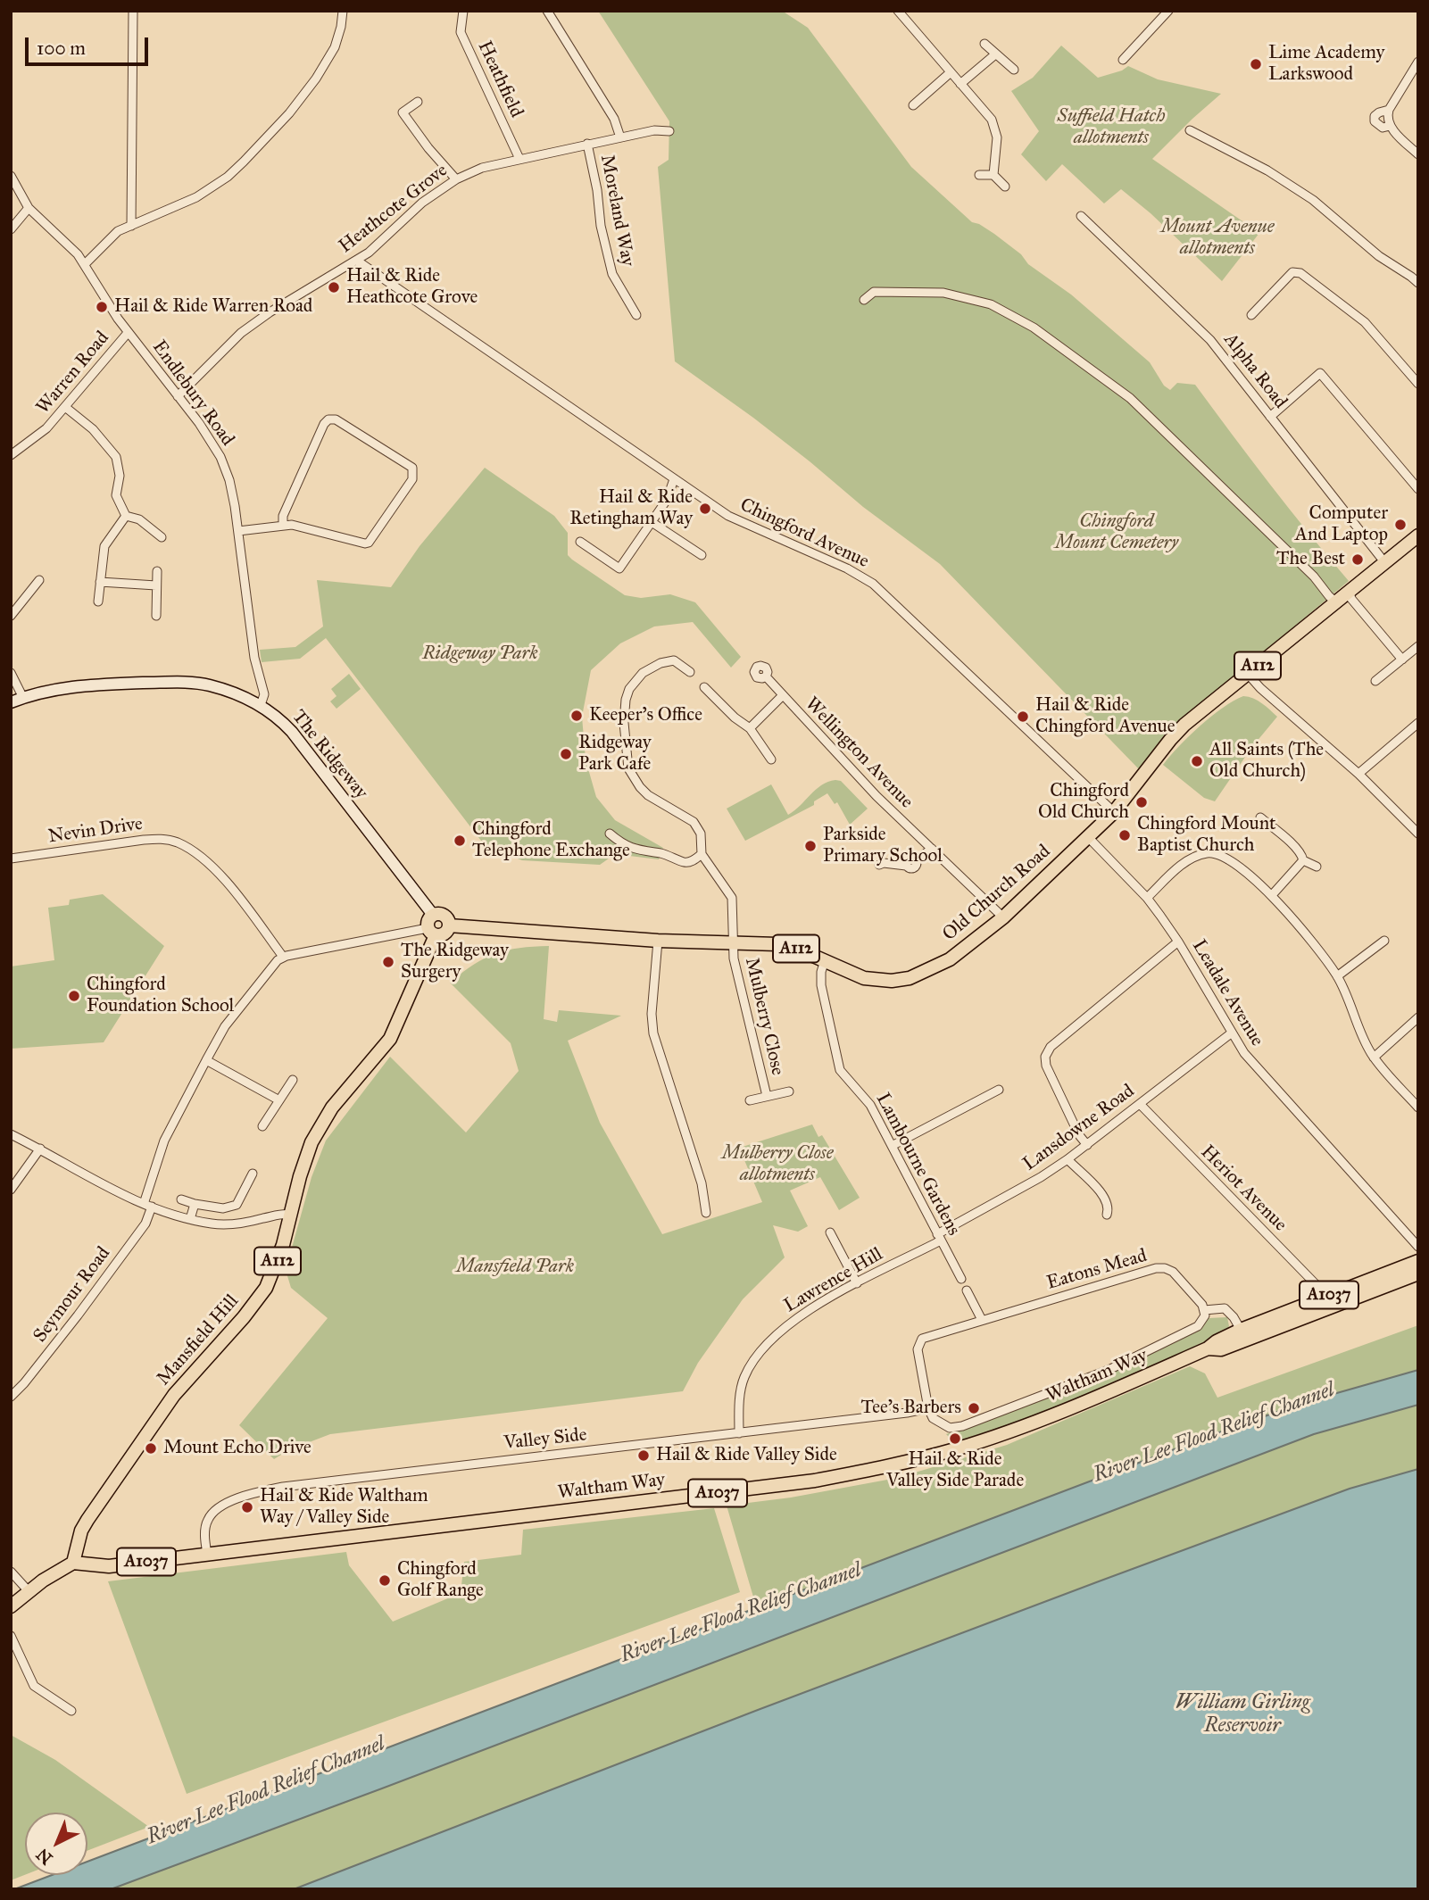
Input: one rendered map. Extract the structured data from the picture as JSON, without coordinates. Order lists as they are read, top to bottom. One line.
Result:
{"streets":{"main road":["A112","The Ridgeway","Old Church Road","A1037","Mansfield Hill","Waltham Way"],"street":["Heathfield","Heathcote Grove","Moreland Way","Alpha Road","Warren Road","Endlebury Road","Chingford Avenue","Wellington Avenue","Nevin Drive","Leadale Avenue","Mulberry Close","Lansdowne Road","Lambourne Gardens","Heriot Avenue","Eatons Mead","Lawrence Hill","Seymour Road","Valley Side"]},"crossings":[["Heathfield","Heathcote Grove"],["Heathcote Grove","Moreland Way"],["Heathcote Grove","Endlebury Road"],["Heathcote Grove","Chingford Avenue"],["Alpha Road","Old Church Road"],["Warren Road","Endlebury Road"],["Endlebury Road","The Ridgeway"],["Chingford Avenue","Old Church Road"],["A112","The Ridgeway"],["A112","Old Church Road"],["A112","Mansfield Hill"],["Wellington Avenue","Old Church Road"],["The Ridgeway","Old Church Road"],["The Ridgeway","Mansfield Hill"],["Nevin Drive","Seymour Road"],["Old Church Road","Leadale Avenue"],["Old Church Road","Mulberry Close"],["Old Church Road","Lambourne Gardens"],["Old Church Road","Mansfield Hill"],["Leadale Avenue","Lansdowne Road"],["Lansdowne Road","Lambourne Gardens"],["Lansdowne Road","Heriot Avenue"],["Lansdowne Road","Lawrence Hill"],["Lambourne Gardens","Lawrence Hill"],["Heriot Avenue","Waltham Way"],["Eatons Mead","Valley Side"],["Lawrence Hill","Valley Side"],["Mansfield Hill","Waltham Way"],["Waltham Way","Valley Side"]],"water":["River Lee Flood Relief Channel","William Girling Reservoir"],"parks":["Suffield Hatch allotments","Mount Avenue allotments","Chingford Mount Cemetery","Ridgeway Park","Mulberry Close allotments","Mansfield Park"],"places":["Lime Academy Larkswood","Hail & Ride Heathcote Grove","Hail & Ride Warren Road","Hail & Ride Retingham Way","Computer And Laptop","The Best","Keeper's Office","Hail & Ride Chingford Avenue","Ridgeway Park Cafe","All Saints (The Old Church)","Chingford Old Church","Chingford Mount Baptist Church","Chingford Telephone Exchange","Parkside Primary School","The Ridgeway Surgery","Chingford Foundation School","Tee’s Barbers","Hail & Ride Valley Side Parade","Mount Echo Drive","Hail & Ride Valley Side","Hail & Ride Waltham Way / Valley Side","Chingford Golf Range"],"scale_bar":"100 m","north":"bottom left"}
